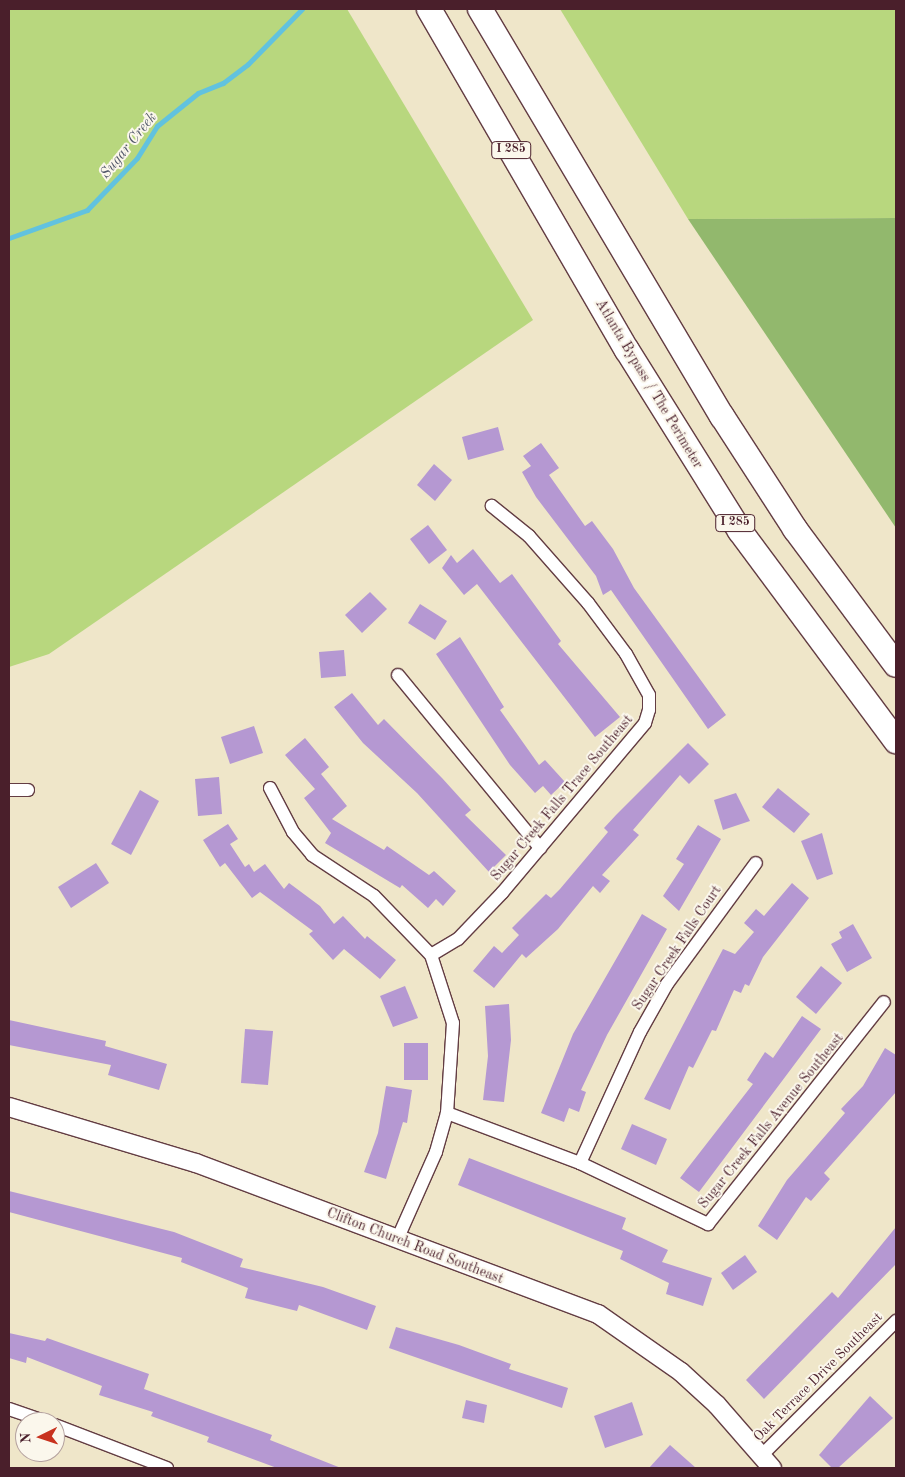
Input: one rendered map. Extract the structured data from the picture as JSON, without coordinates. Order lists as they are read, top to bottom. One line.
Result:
{"streets":{"highway":["I 285","Atlanta Bypass / The Perimeter"],"street":["Sugar Creek Falls Trace Southeast","Sugar Creek Falls Court","Sugar Creek Falls Avenue Southeast","Clifton Church Road Southeast","Oak Terrace Drive Southeast"]},"crossings":[["Sugar Creek Falls Court","Sugar Creek Falls Avenue Southeast"],["Clifton Church Road Southeast","Oak Terrace Drive Southeast"]],"water":["Sugar Creek"],"north":"left"}
